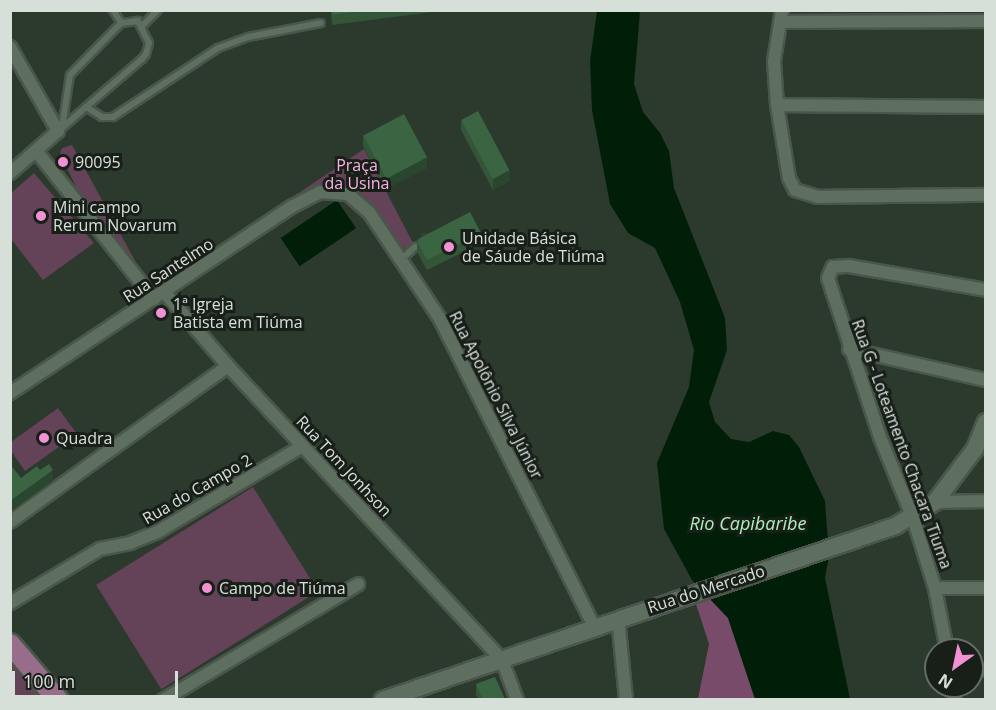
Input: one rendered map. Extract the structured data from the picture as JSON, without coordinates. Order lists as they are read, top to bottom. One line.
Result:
{"streets":{"main road":["Rua do Mercado"],"street":["Rua Santelmo","Rua Apolônio Silva Júnior","Rua G - Loteamento Chacara Tiuma","Rua Tom Jonhson","Rua do Campo 2"]},"crossings":[["Rua Santelmo","Rua Apolônio Silva Júnior"],["Rua Santelmo","Rua Tom Jonhson"],["Rua Apolônio Silva Júnior","Rua do Mercado"],["Rua G - Loteamento Chacara Tiuma","Rua do Mercado"],["Rua Tom Jonhson","Rua do Campo 2"],["Rua Tom Jonhson","Rua do Mercado"]],"water":["Rio Capibaribe"],"parks":["Praça da Usina"],"places":["90095","Mini campo Rerum Novarum","Unidade Básica de Sáude de Tiúma","1ª Igreja Batista em Tiúma","Quadra","Campo de Tiúma"],"scale_bar":"100 m","north":"bottom left"}
